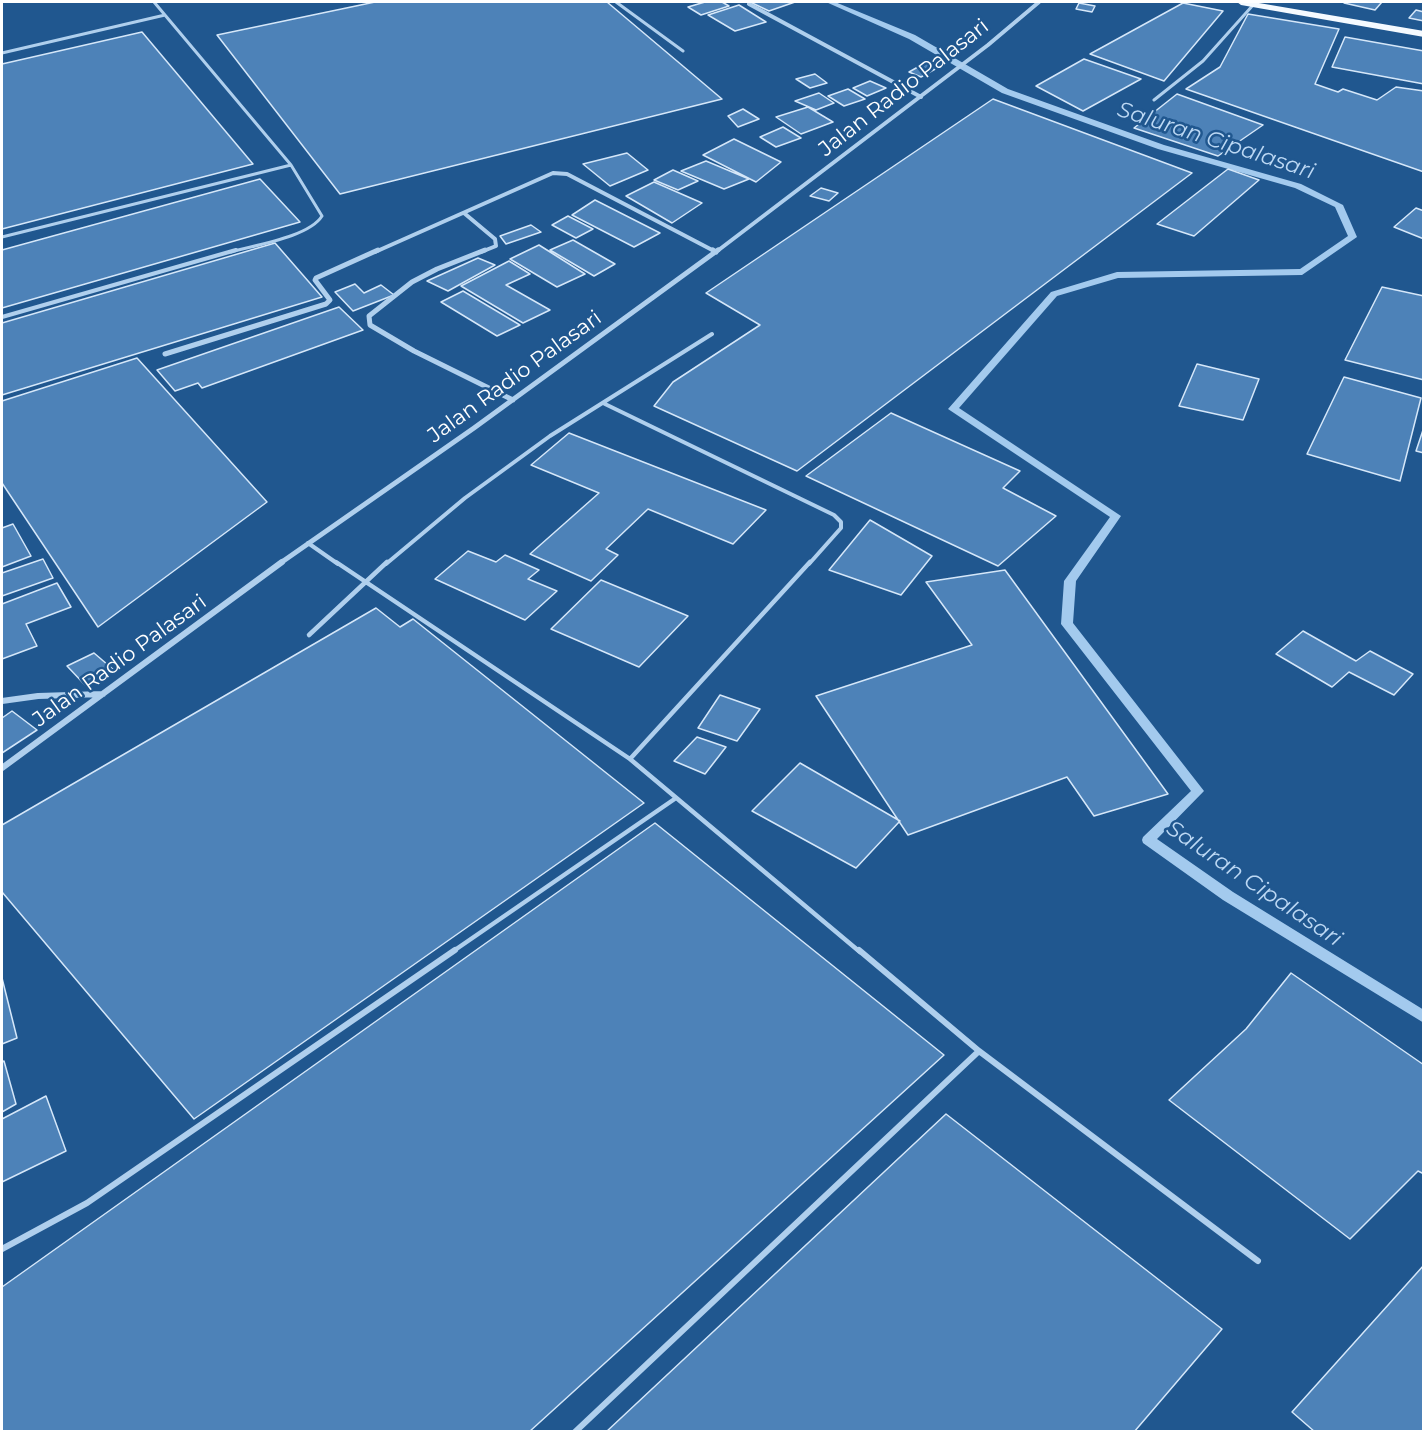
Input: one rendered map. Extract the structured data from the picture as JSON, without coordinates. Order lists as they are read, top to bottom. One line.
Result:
{"streets":{"street":["Jalan Radio Palasari"]},"water":["Saluran Cipalasari"]}
